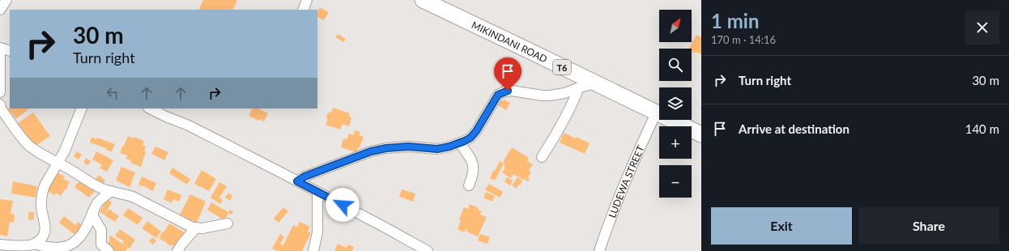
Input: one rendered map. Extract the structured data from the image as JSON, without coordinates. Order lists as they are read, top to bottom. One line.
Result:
{"streets":{"highway":["MIKINDANI ROAD","T6"],"street":["LUDEWA STREET"]},"crossings":[["MIKINDANI ROAD","LUDEWA STREET"]],"north":"top right","page":{"heading":["1 min","170 m · 14:16"],"map_buttons":["+","−"],"turn":["30 m","Turn right"],"list":[{"name":"Turn right","value":"30 m"},{"name":"Arrive at destination","value":"140 m"}],"buttons":["Exit","Share"]}}
